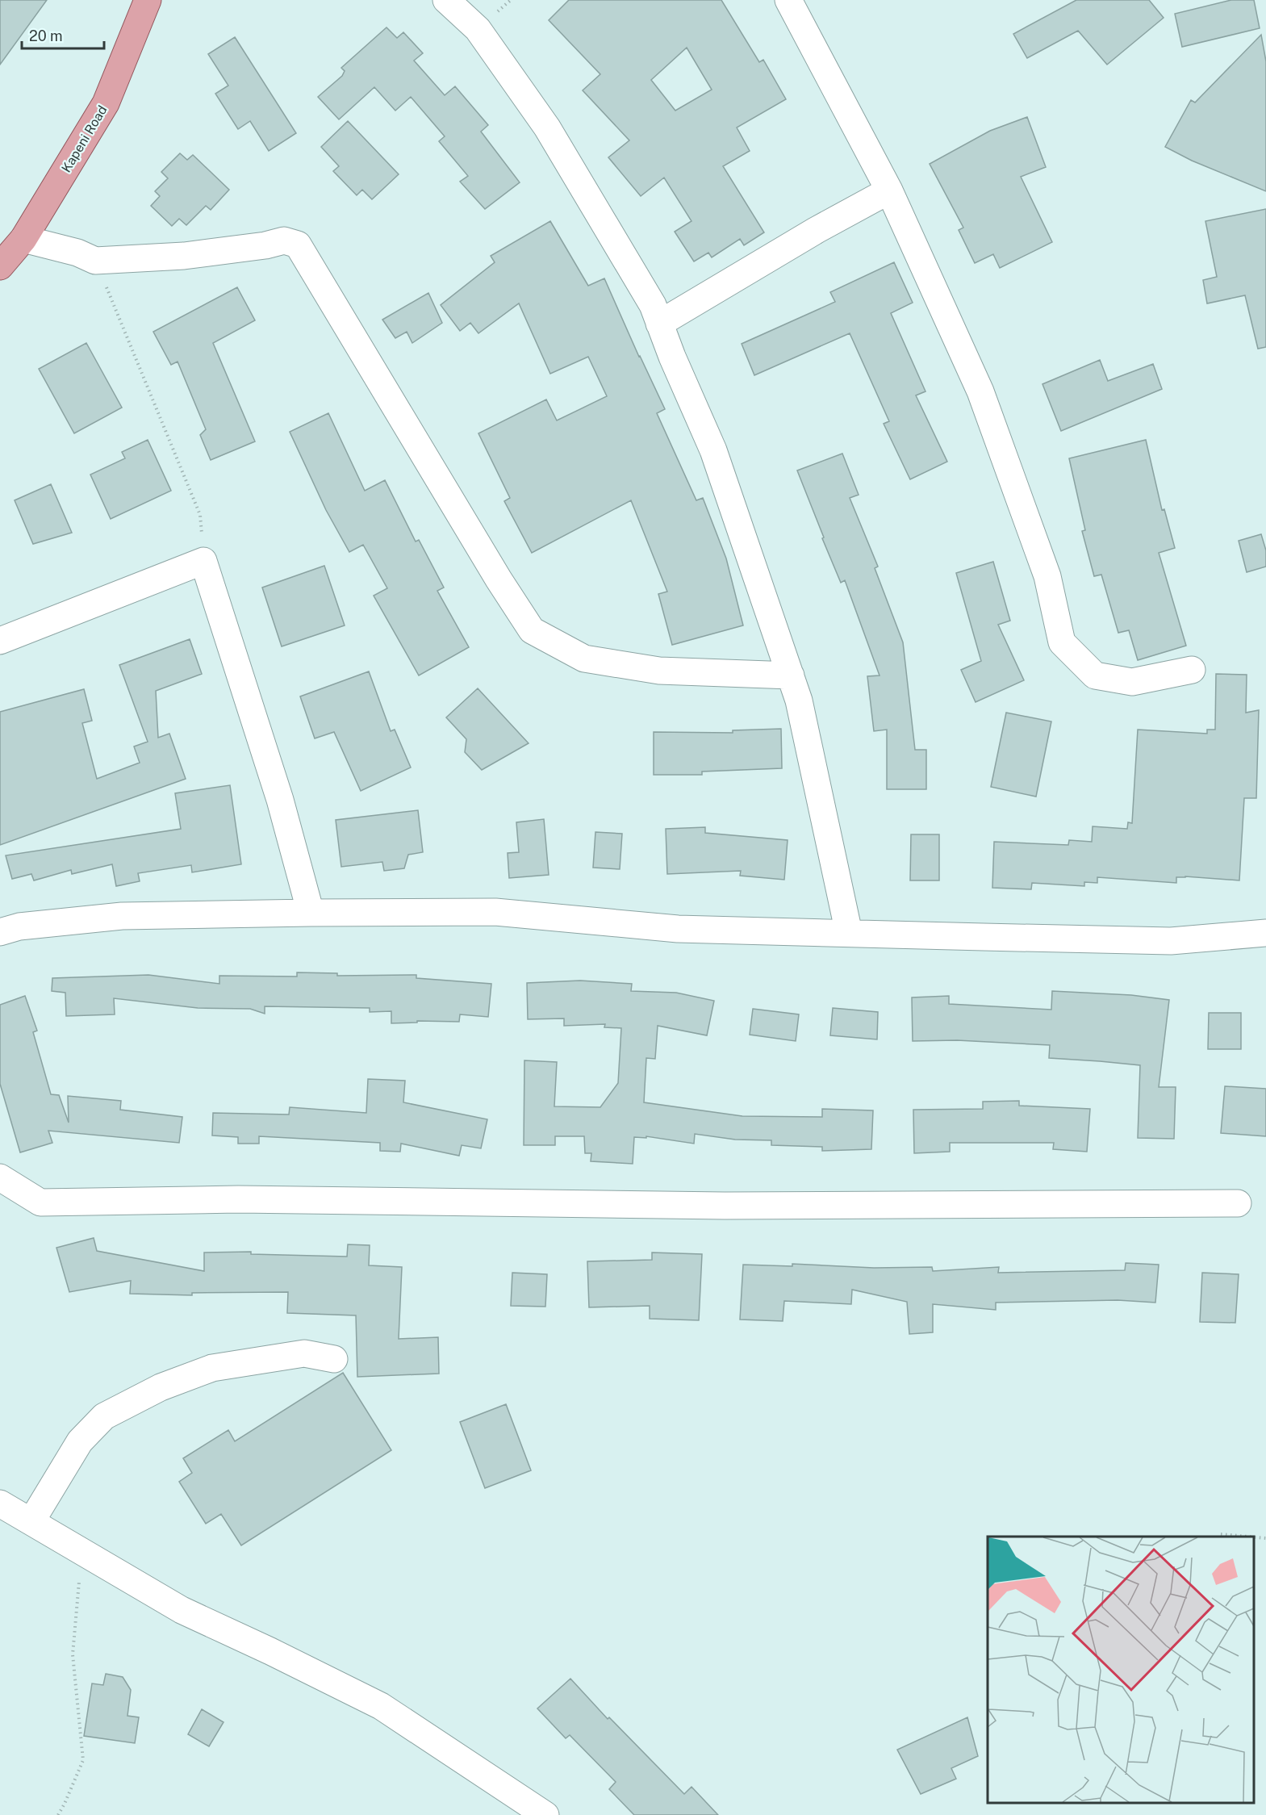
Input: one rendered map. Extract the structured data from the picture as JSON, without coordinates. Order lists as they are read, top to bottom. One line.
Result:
{"streets":{"main road":["Kapeni Road"]},"scale_bar":"20 m"}
